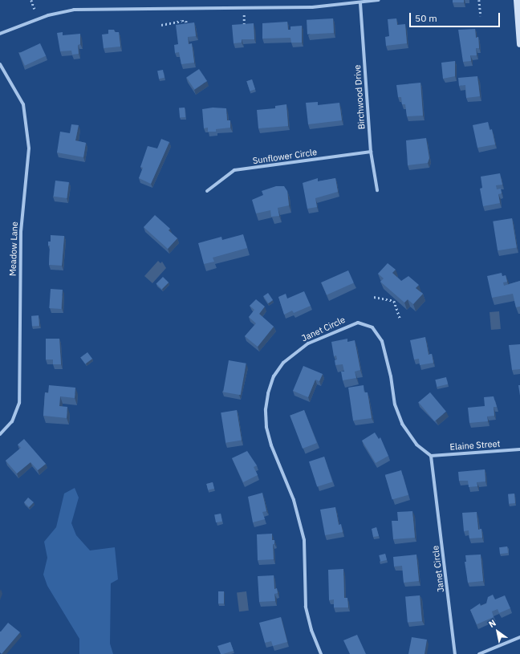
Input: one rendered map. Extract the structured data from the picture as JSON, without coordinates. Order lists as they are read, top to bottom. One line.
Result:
{"streets":{"street":["Birchwood Drive","Sunflower Circle","Meadow Lane","Janet Circle","Elaine Street"]},"crossings":[["Birchwood Drive","Sunflower Circle"],["Janet Circle","Elaine Street"]],"scale_bar":"50 m","north":"top left"}
